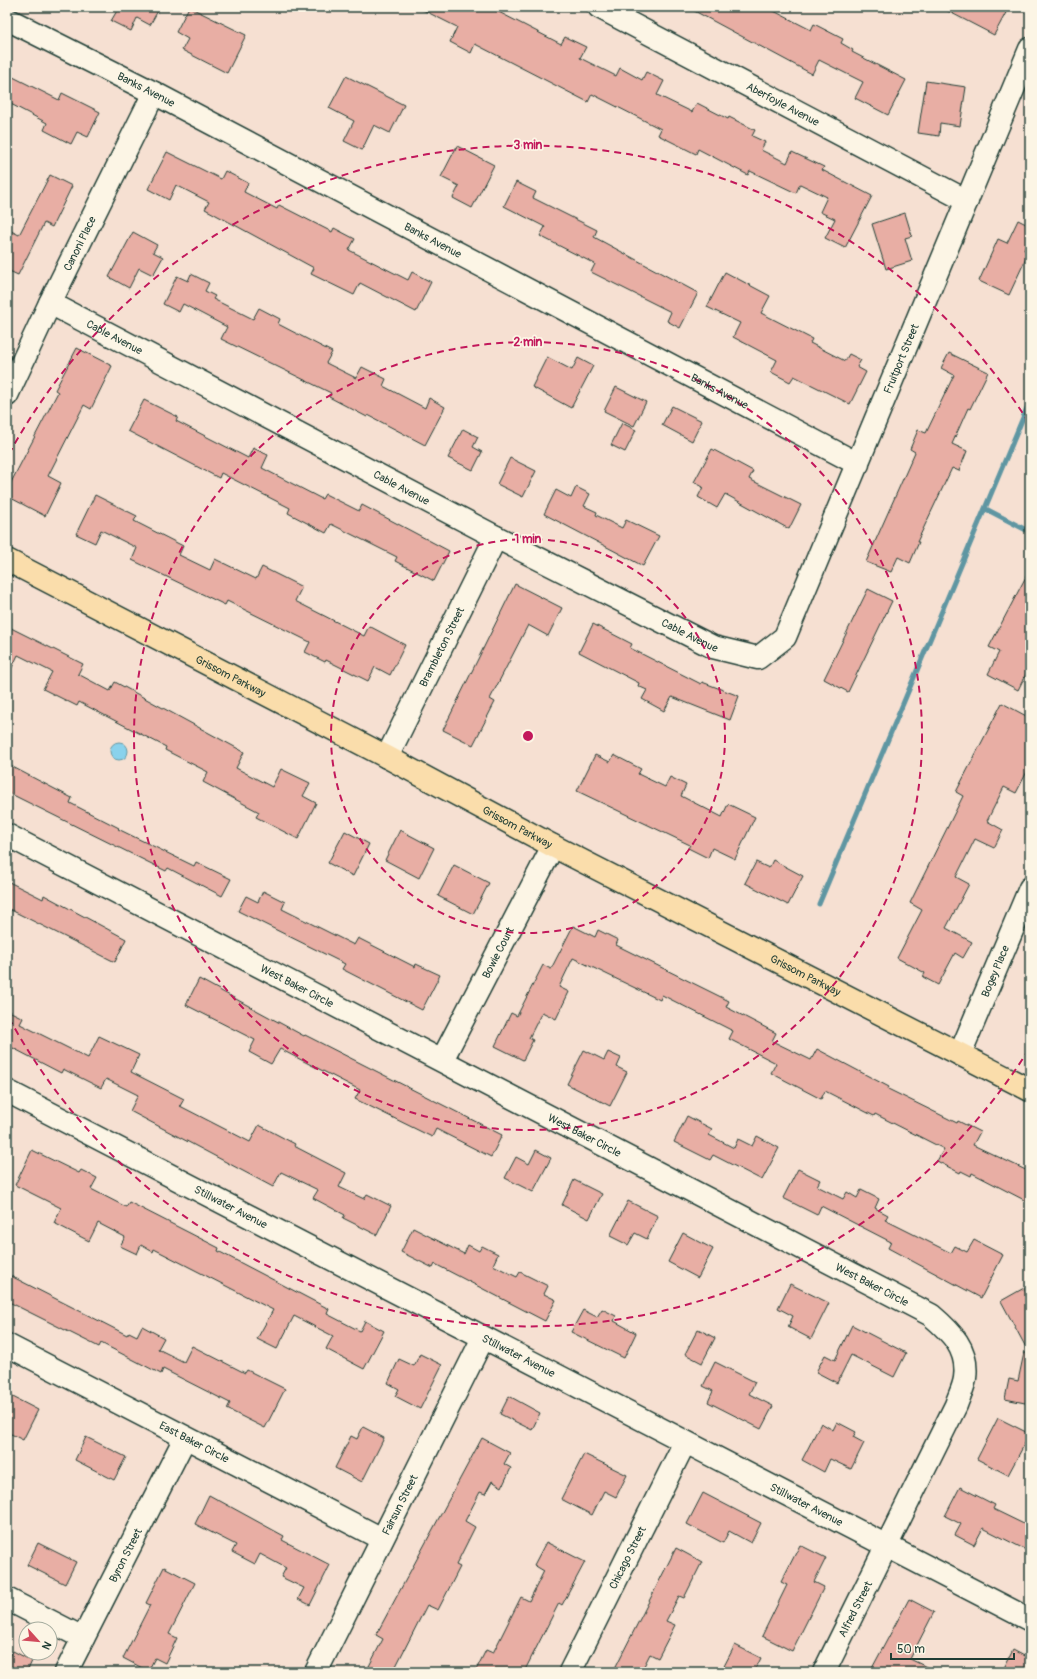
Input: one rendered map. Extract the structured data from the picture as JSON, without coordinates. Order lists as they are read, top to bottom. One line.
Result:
{"streets":{"main road":["Grissom Parkway"],"street":["Banks Avenue","Aberfoyle Avenue","Canoni Place","Cable Avenue","Fruitport Street","Brambleton Street","Bowie Court","Bogey Place","West Baker Circle","Stillwater Avenue","East Baker Circle","Fairsun Street","Byron Street","Chicago Street","Alfred Street"]},"crossings":[["Banks Avenue","Canoni Place"],["Banks Avenue","Fruitport Street"],["Aberfoyle Avenue","Fruitport Street"],["Canoni Place","Cable Avenue"],["Cable Avenue","Fruitport Street"],["Cable Avenue","Brambleton Street"],["Brambleton Street","Grissom Parkway"],["Grissom Parkway","Bowie Court"],["Grissom Parkway","Bogey Place"],["Bowie Court","West Baker Circle"],["West Baker Circle","Stillwater Avenue"],["West Baker Circle","Alfred Street"],["Stillwater Avenue","Fairsun Street"],["Stillwater Avenue","Chicago Street"],["Stillwater Avenue","Alfred Street"],["East Baker Circle","Fairsun Street"],["East Baker Circle","Byron Street"]],"scale_bar":"50 m","north":"bottom right","rings":["3 min","2 min","1 min"]}
